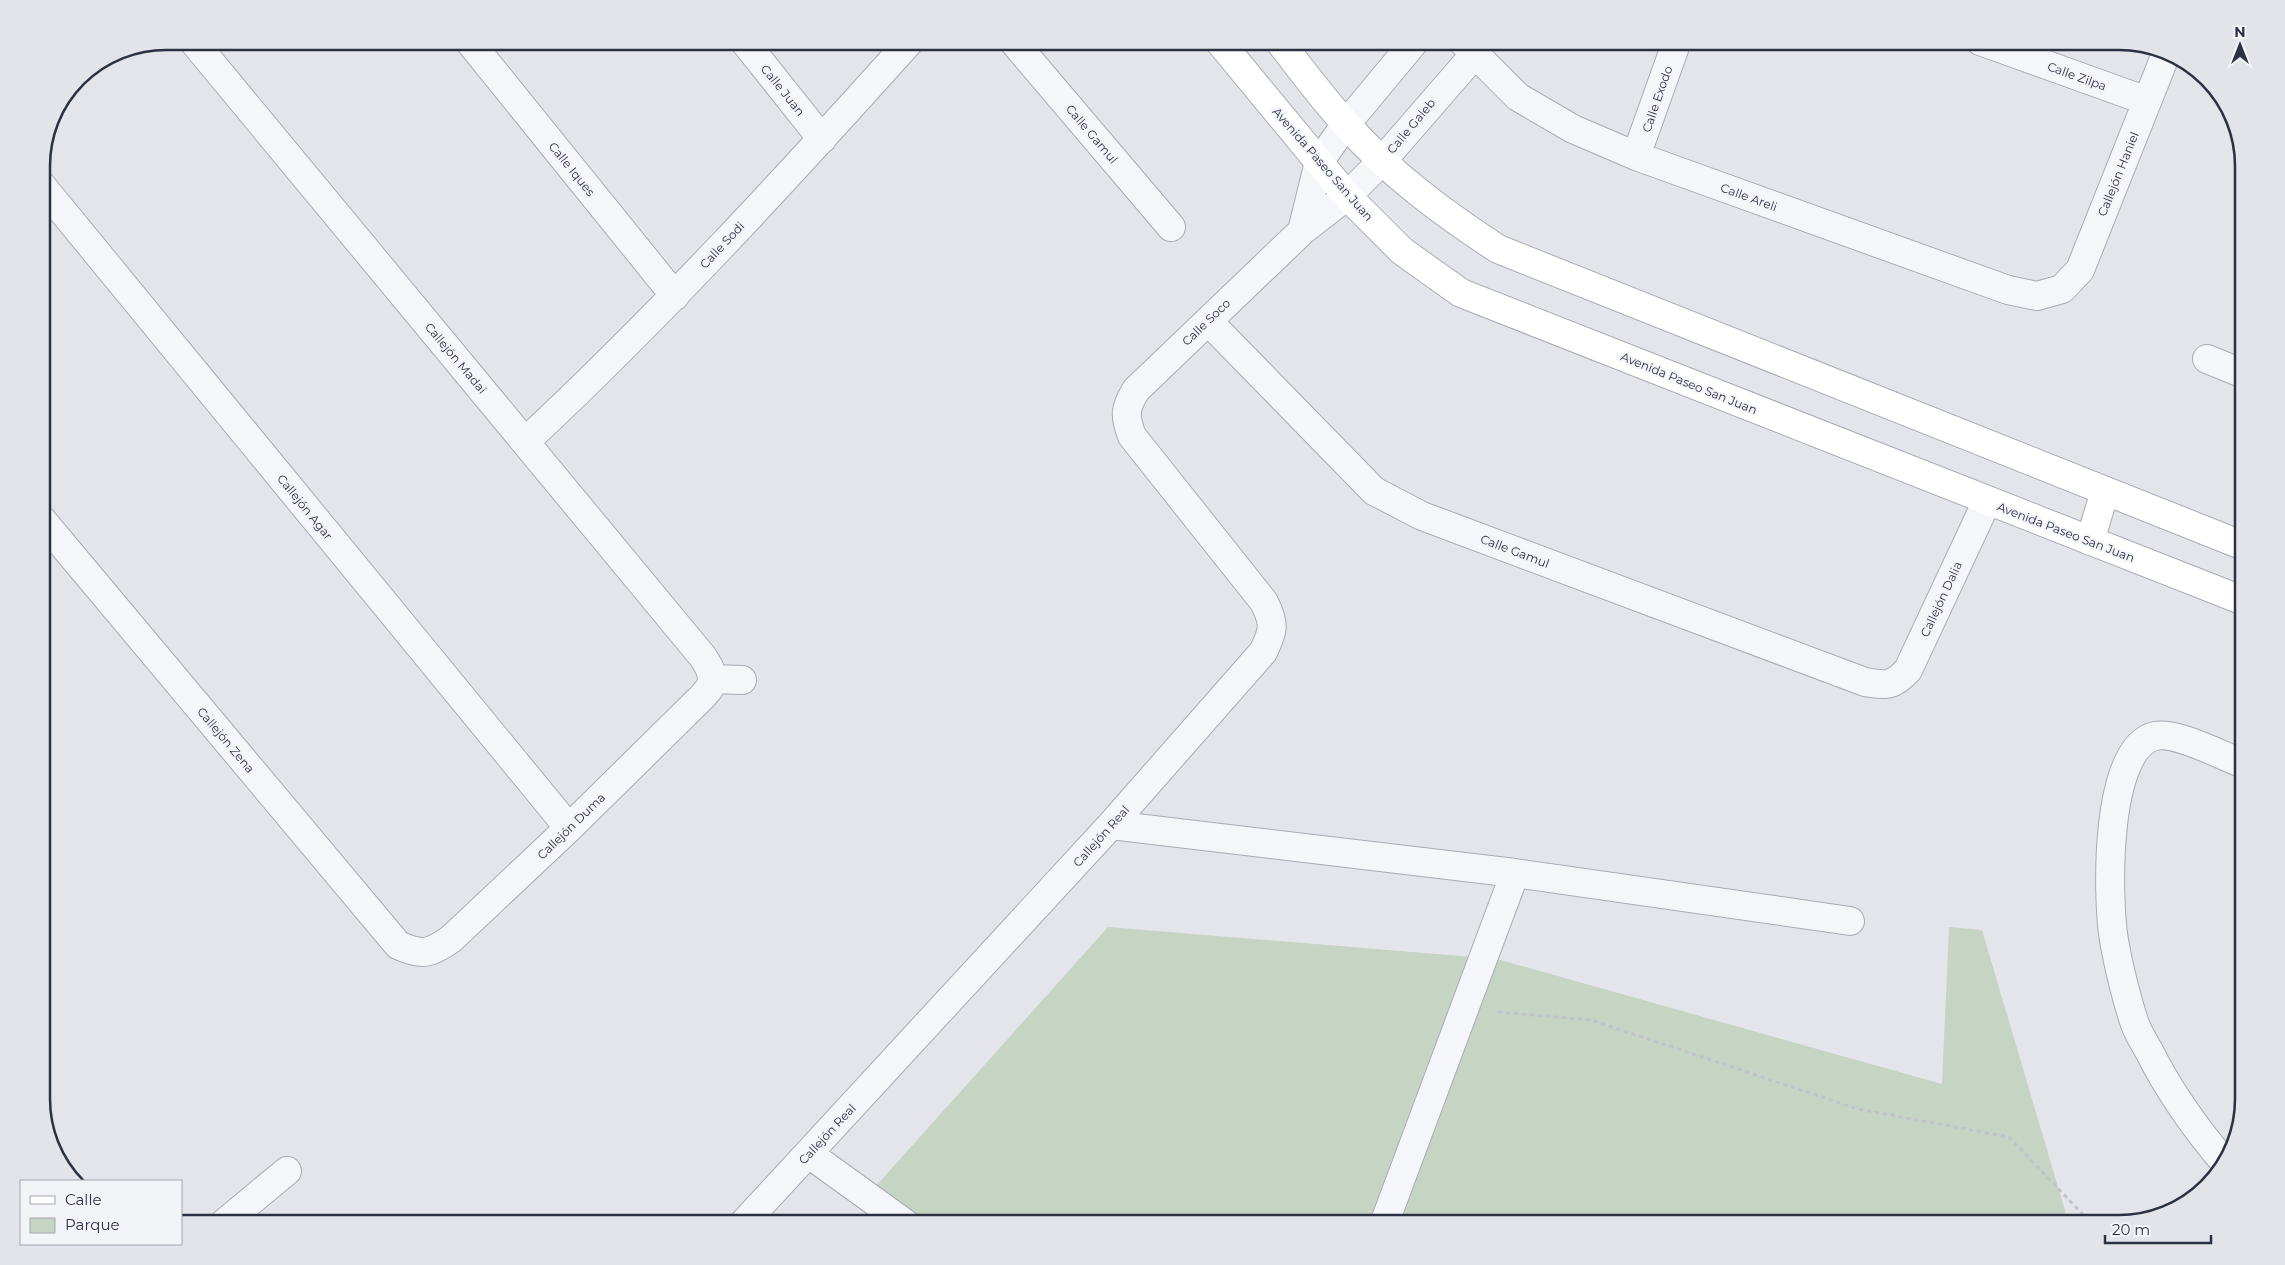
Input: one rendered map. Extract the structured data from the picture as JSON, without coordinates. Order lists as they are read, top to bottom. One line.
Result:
{"streets":{"street":["Calle Zilpa","Calle Juan","Calle Exodo","Calle Galeb","Calle Gamul","Avenida Paseo San Juan","Calle Iques","Callejón Haniel","Calle Areli","Calle Sodi","Calle Soco","Callejón Madai","Callejón Agar","Callejón Dalia","Callejón Zena","Callejón Duma","Callejón Real"]},"crossings":[["Calle Zilpa","Callejón Haniel"],["Calle Juan","Calle Sodi"],["Calle Exodo","Calle Areli"],["Calle Galeb","Avenida Paseo San Juan"],["Calle Galeb","Calle Soco"],["Calle Gamul","Calle Soco"],["Calle Gamul","Callejón Dalia"],["Avenida Paseo San Juan","Calle Soco"],["Avenida Paseo San Juan","Callejón Dalia"],["Calle Iques","Calle Sodi"],["Callejón Haniel","Calle Areli"],["Calle Sodi","Callejón Madai"],["Calle Soco","Callejón Real"],["Callejón Madai","Callejón Duma"],["Callejón Agar","Callejón Duma"],["Callejón Zena","Callejón Duma"]],"legend":["Calle","Parque"],"scale_bar":"20 m","north":"top"}
